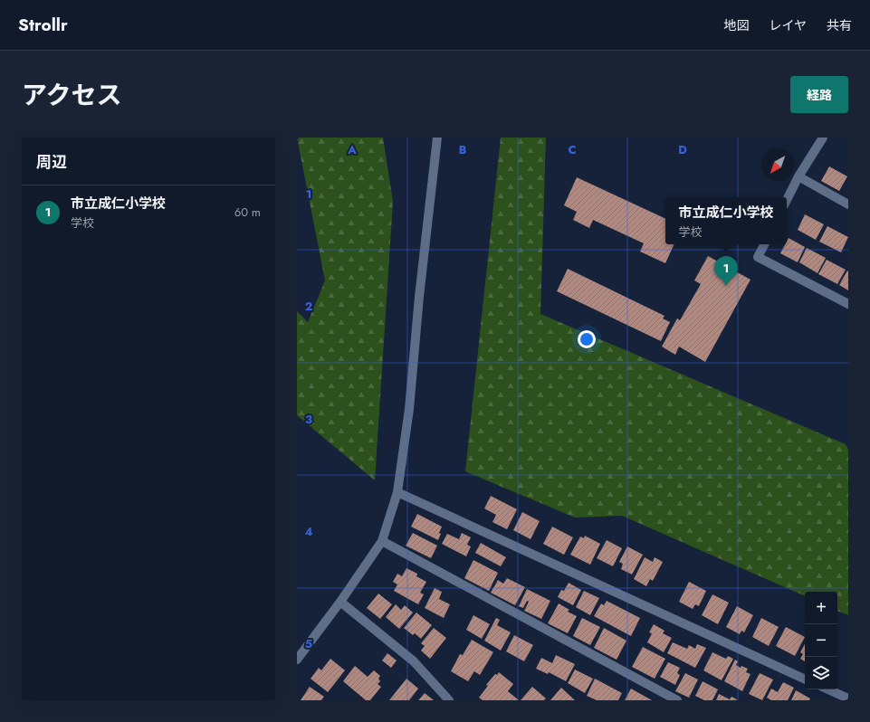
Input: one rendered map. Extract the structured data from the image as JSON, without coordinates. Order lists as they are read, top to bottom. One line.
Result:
{"north":"bottom left","page":{"header":"Strollr","nav":["地図","レイヤ","共有"],"title":"アクセス","buttons":"経路","heading":"周辺","list":[{"mark":"1","name":"市立成仁小学校","note":"学校","value":"60 m"}],"popup":["市立成仁小学校","学校"],"pins":"1","map_buttons":["+","−"]},"grid":{"columns":["A","B","C","D"],"rows":["1","2","3","4","5"]}}
